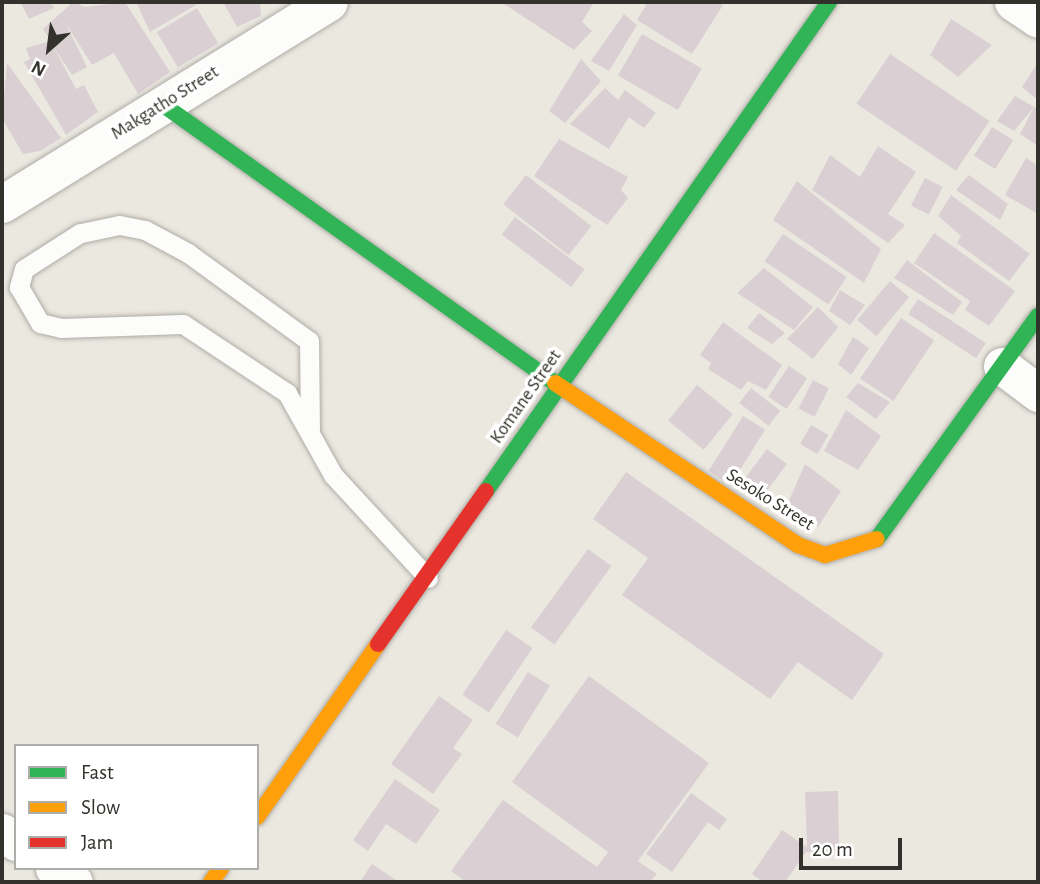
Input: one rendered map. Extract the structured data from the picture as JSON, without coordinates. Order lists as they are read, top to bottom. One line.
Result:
{"streets":{"street":["Makgatho Street","Komane Street","Sesoko Street"]},"crossings":[["Makgatho Street","Sesoko Street"],["Komane Street","Sesoko Street"]],"legend":["Fast","Slow","Jam"],"scale_bar":"20 m","north":"bottom left"}
